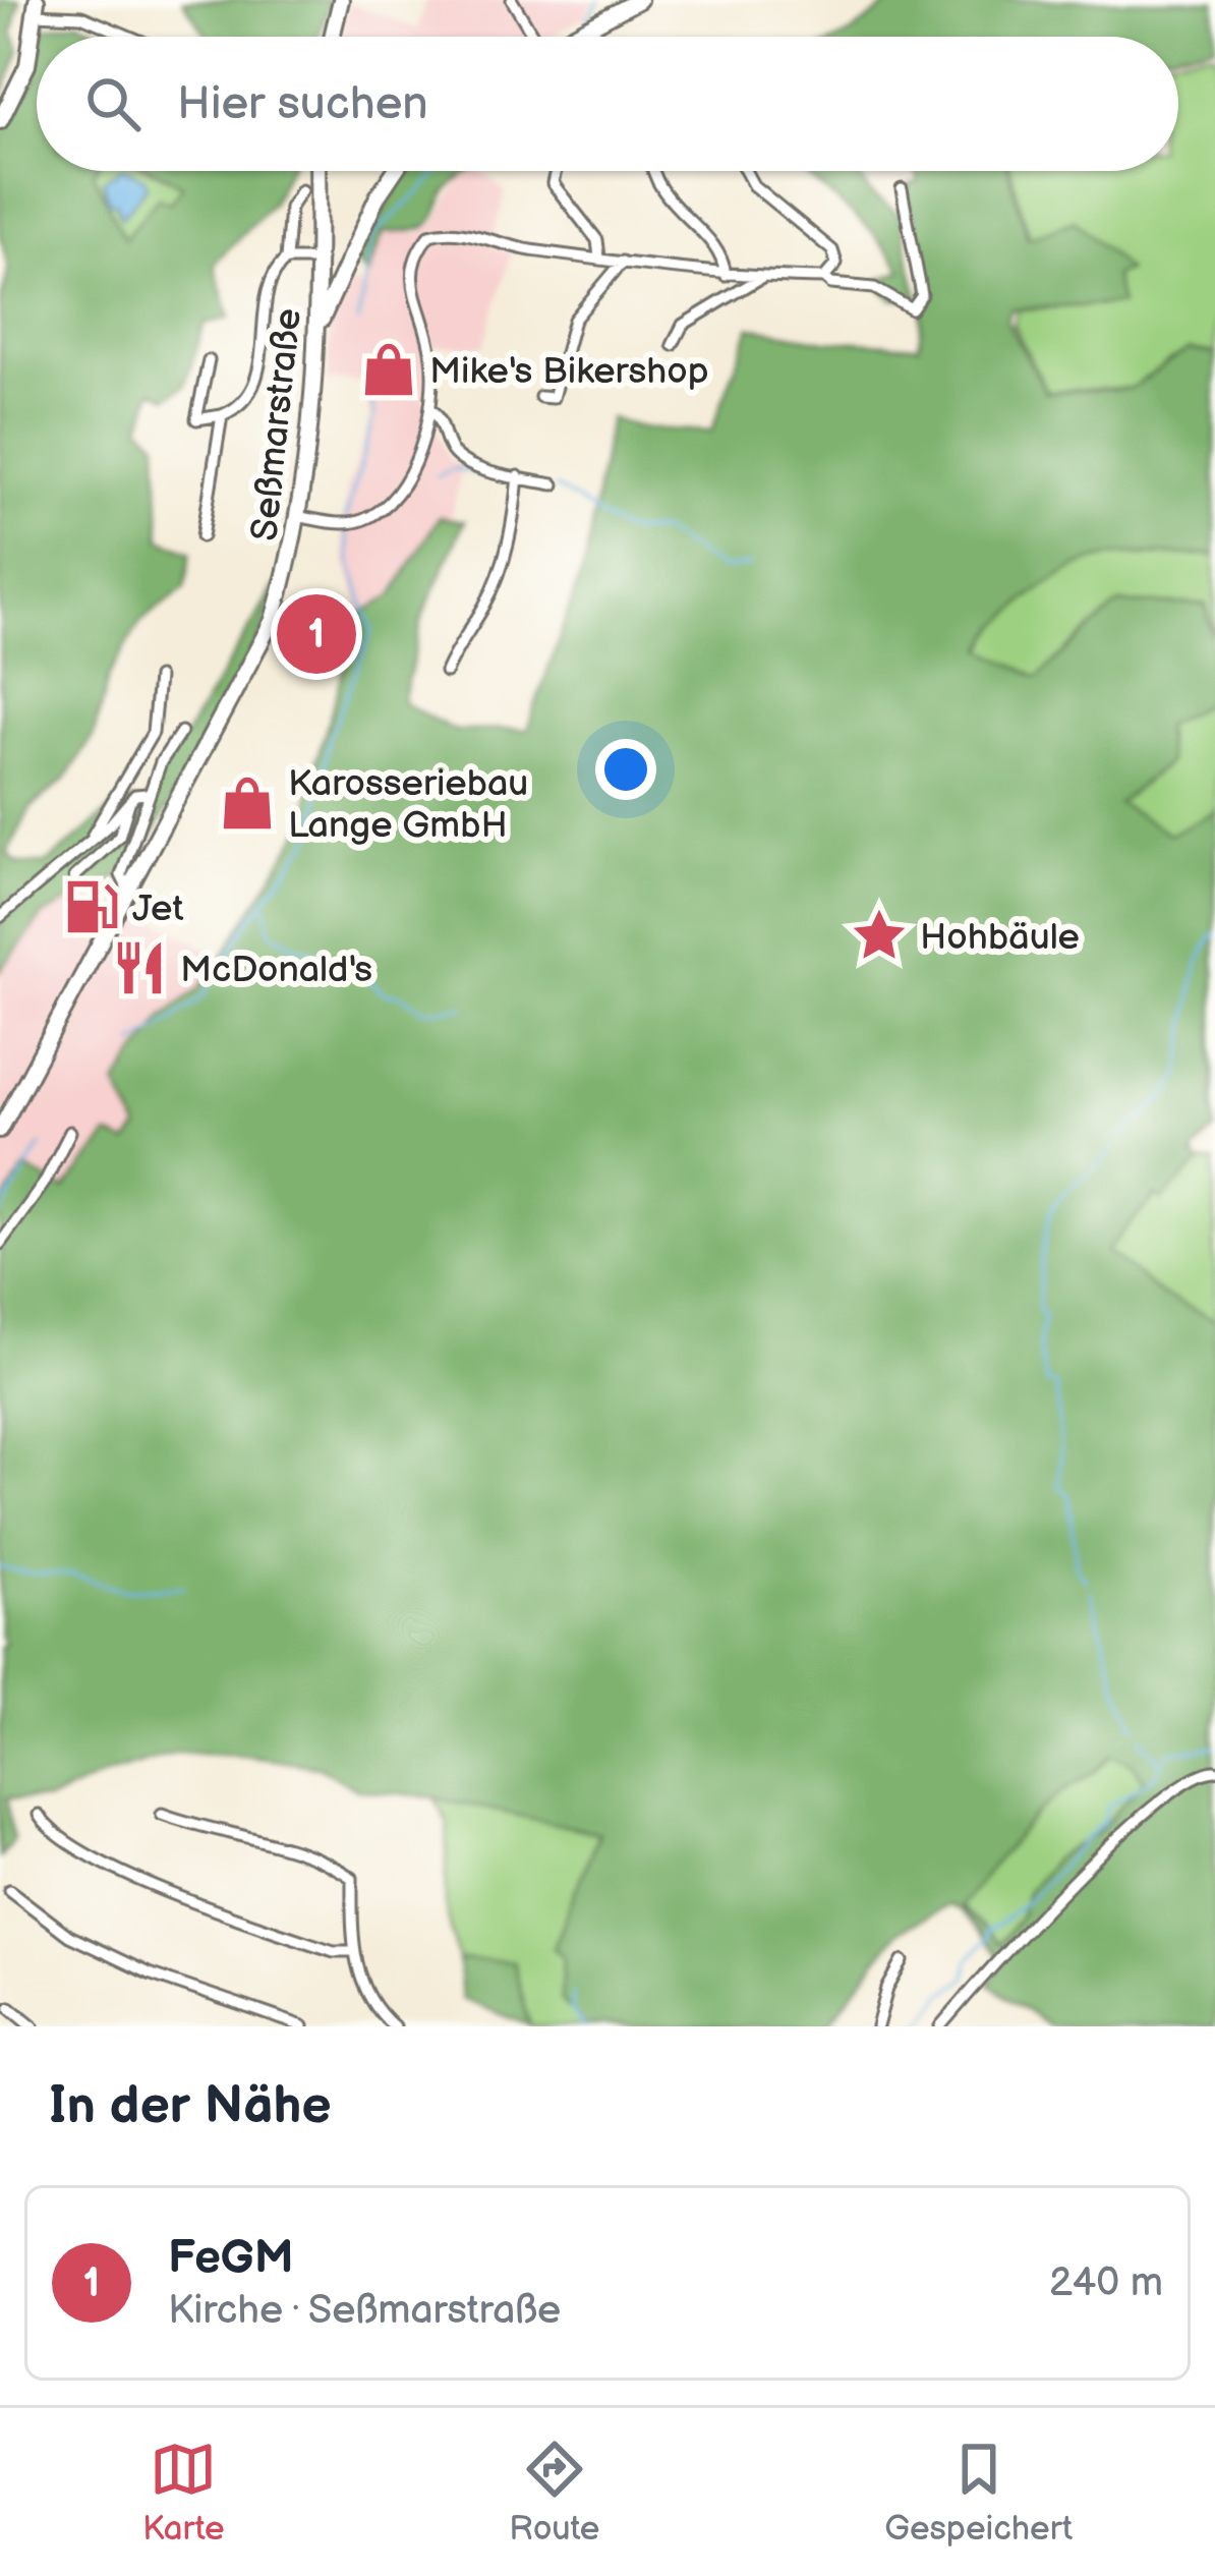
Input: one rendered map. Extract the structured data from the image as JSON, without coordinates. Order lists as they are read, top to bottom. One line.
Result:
{"streets":{"main road":["Seßmarstraße"]},"places":{"shop":["Mike's Bikershop","Karosseriebau Lange GmbH"],"fuel station":["Jet"],"place":["Hohbäule"],"restaurant":["McDonald's"]},"page":{"search":"Hier suchen","pins":"1","heading":"In der Nähe","list":[{"mark":"1","name":"FeGM","note":"Kirche · Seßmarstraße","value":"240 m"}],"nav":["Karte","Route","Gespeichert"]}}
